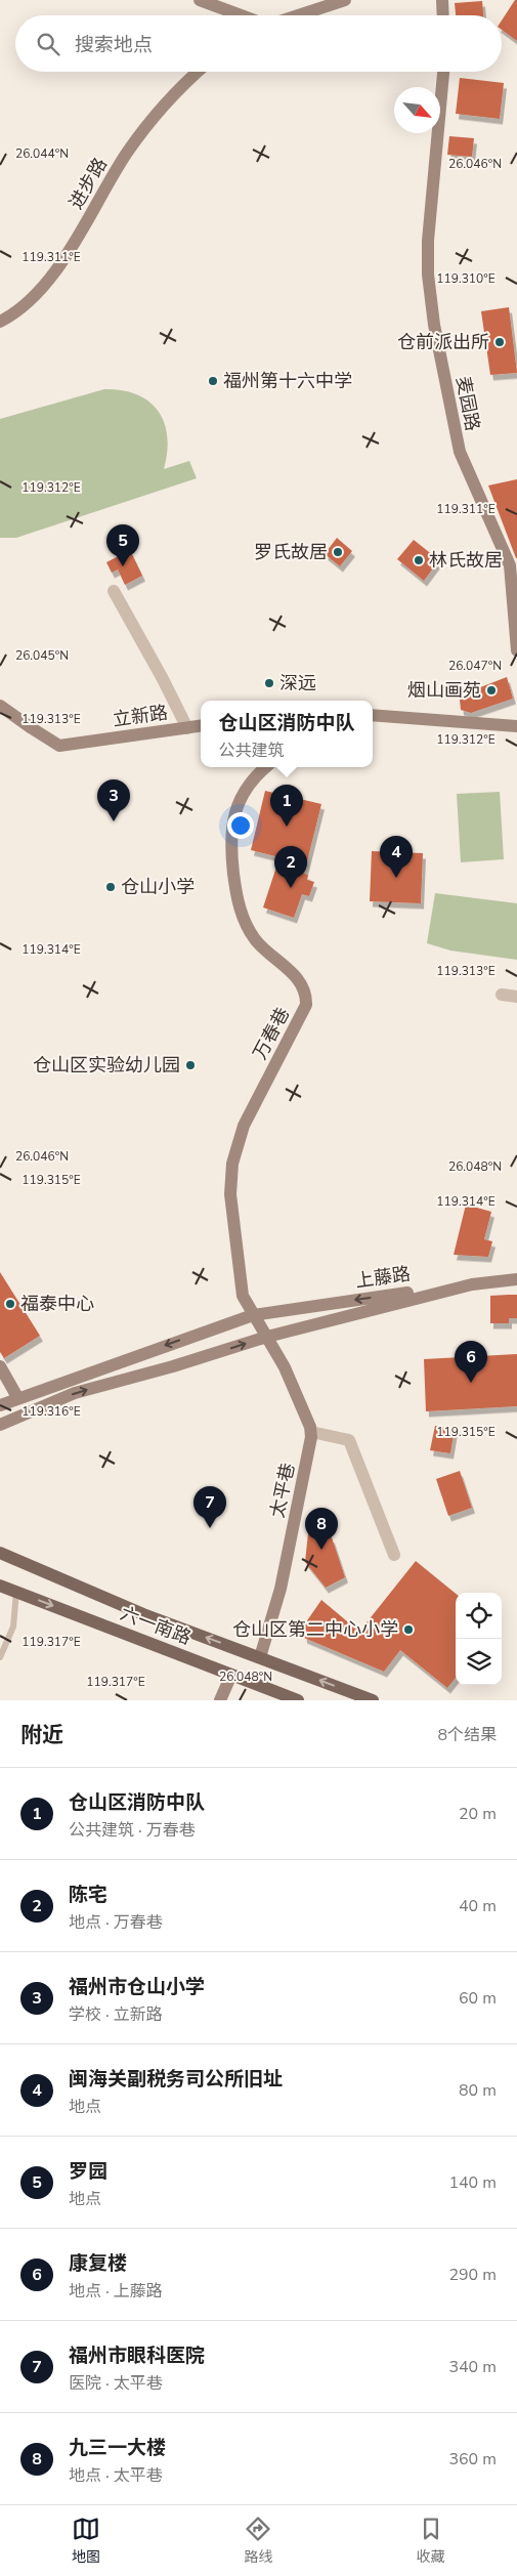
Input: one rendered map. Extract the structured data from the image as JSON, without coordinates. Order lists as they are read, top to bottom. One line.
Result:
{"streets":{"main road":["六一南路"],"street":["进步路","麦园路","立新路","万春巷","上藤路","太平巷"]},"crossings":[["万春巷","上藤路"],["太平巷","六一南路"]],"places":["仓前派出所","福州第十六中学","罗氏故居","林氏故居","深远","烟山画苑","仓山小学","仓山区实验幼儿园","福泰中心","仓山区第二中心小学"],"north":"bottom right","page":{"search":"搜索地点","pins":["5","3","1","4","2","6","7","8"],"popup":["仓山区消防中队","公共建筑"],"heading":["附近","8个结果"],"list":[{"mark":"1","name":"仓山区消防中队","note":"公共建筑 · 万春巷","value":"20 m"},{"mark":"2","name":"陈宅","note":"地点 · 万春巷","value":"40 m"},{"mark":"3","name":"福州市仓山小学","note":"学校 · 立新路","value":"60 m"},{"mark":"4","name":"闽海关副税务司公所旧址","note":"地点","value":"80 m"},{"mark":"5","name":"罗园","note":"地点","value":"140 m"},{"mark":"6","name":"康复楼","note":"地点 · 上藤路","value":"290 m"},{"mark":"7","name":"福州市眼科医院","note":"医院 · 太平巷","value":"340 m"},{"mark":"8","name":"九三一大楼","note":"地点 · 太平巷","value":"360 m"}],"nav":["地图","路线","收藏"]},"coordinates":["26.044°N","26.046°N","119.311°E","119.310°E","119.312°E","26.045°N","26.047°N","119.313°E","119.314°E","26.048°N","119.315°E","119.316°E","119.317°E"]}
